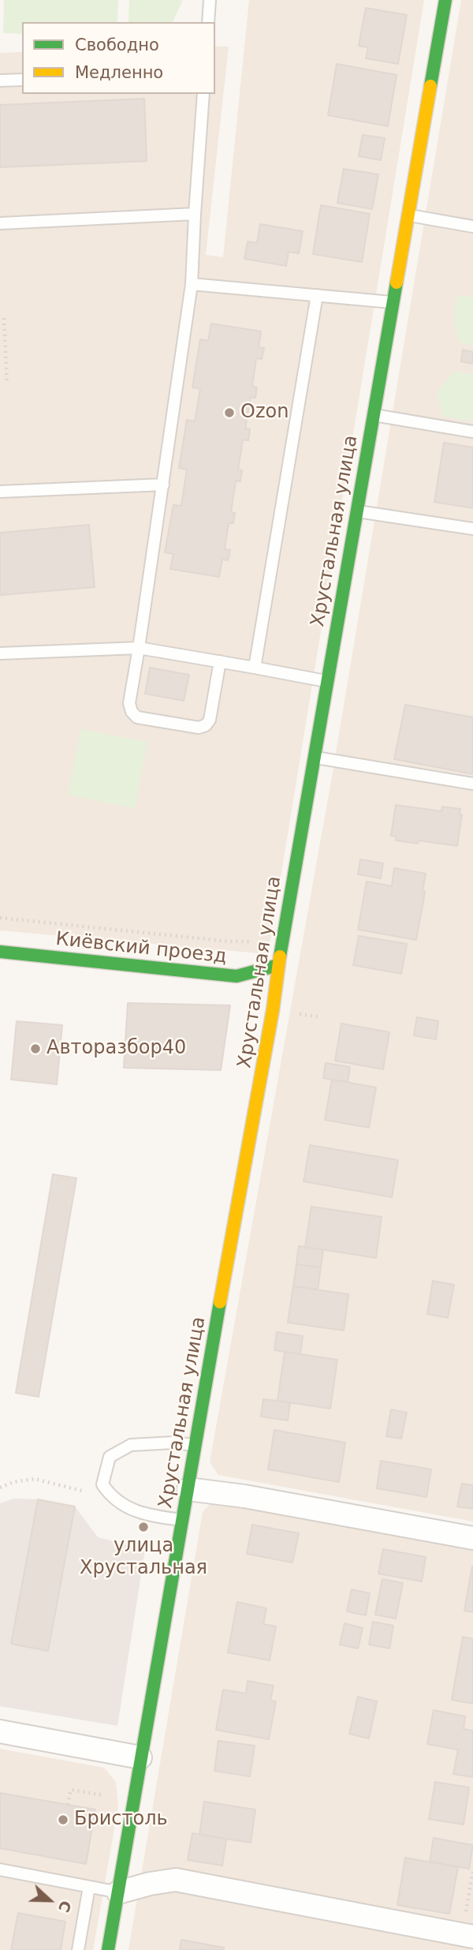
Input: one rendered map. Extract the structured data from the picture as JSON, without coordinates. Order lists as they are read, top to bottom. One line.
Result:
{"streets":{"main road":["Хрустальная улица","Киёвский проезд"]},"crossings":[["Хрустальная улица","Киёвский проезд"]],"places":["Ozon","Авторазбор40","улица Хрустальная","Бристоль"],"legend":["Свободно","Медленно"],"north":"right"}
